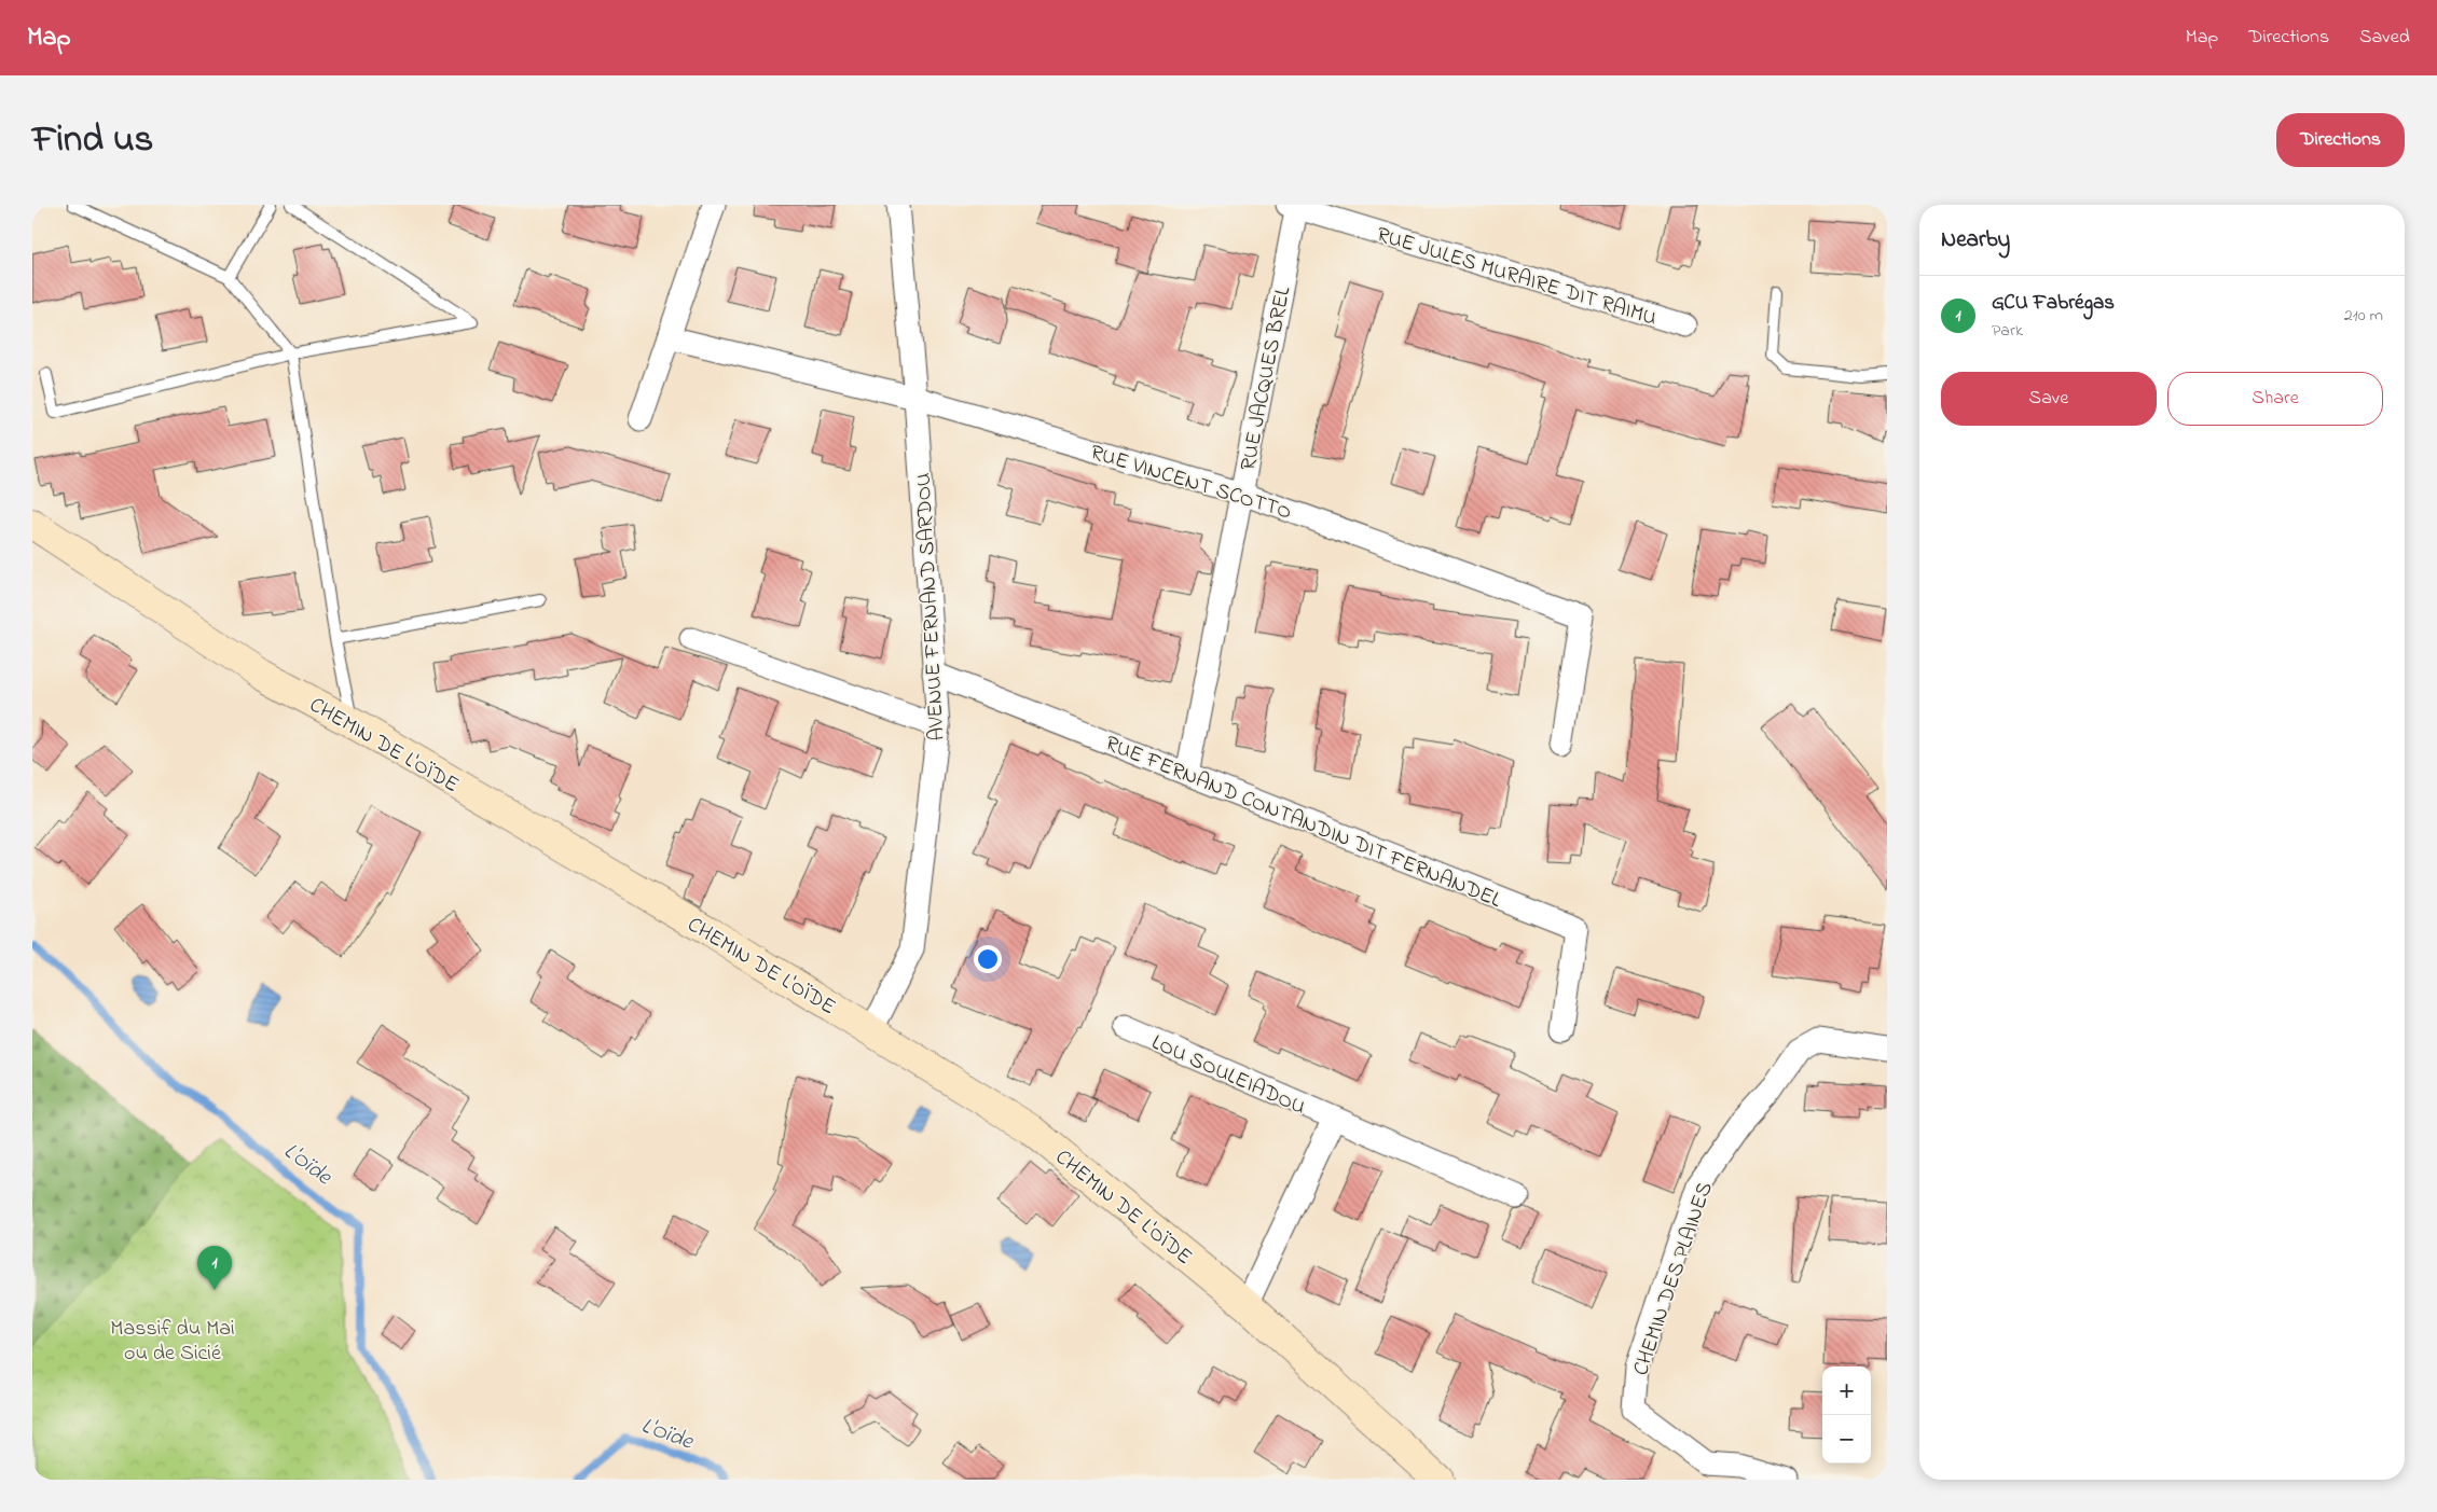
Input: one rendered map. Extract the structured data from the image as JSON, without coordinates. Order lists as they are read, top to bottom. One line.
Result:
{"streets":{"street":["RUE JULES MURAIRE DIT RAIMU","RUE JACQUES BREL","RUE VINCENT SCOTTO","AVENUE FERNAND SARDOU","CHEMIN DE L'OÏDE","RUE FERNAND CONTANDIN DIT FERNANDEL","LOU SOULEIADOU","CHEMIN DES PLAINES"]},"crossings":[["RUE JULES MURAIRE DIT RAIMU","RUE JACQUES BREL"],["RUE JACQUES BREL","RUE VINCENT SCOTTO"],["RUE JACQUES BREL","RUE FERNAND CONTANDIN DIT FERNANDEL"],["RUE VINCENT SCOTTO","AVENUE FERNAND SARDOU"],["AVENUE FERNAND SARDOU","CHEMIN DE L'OÏDE"],["AVENUE FERNAND SARDOU","RUE FERNAND CONTANDIN DIT FERNANDEL"],["CHEMIN DE L'OÏDE","LOU SOULEIADOU"]],"water":["L'Oïde"],"parks":["Massif du Mai ou de Sicié"],"page":{"header":"Map","nav":["Map","Directions","Saved"],"title":"Find us","buttons":["Directions",["Save","Share"]],"heading":"Nearby","list":[{"mark":"1","name":"GCU Fabrégas","note":"Park","value":"210 m"}],"pins":"1","map_buttons":["+","−"]}}
